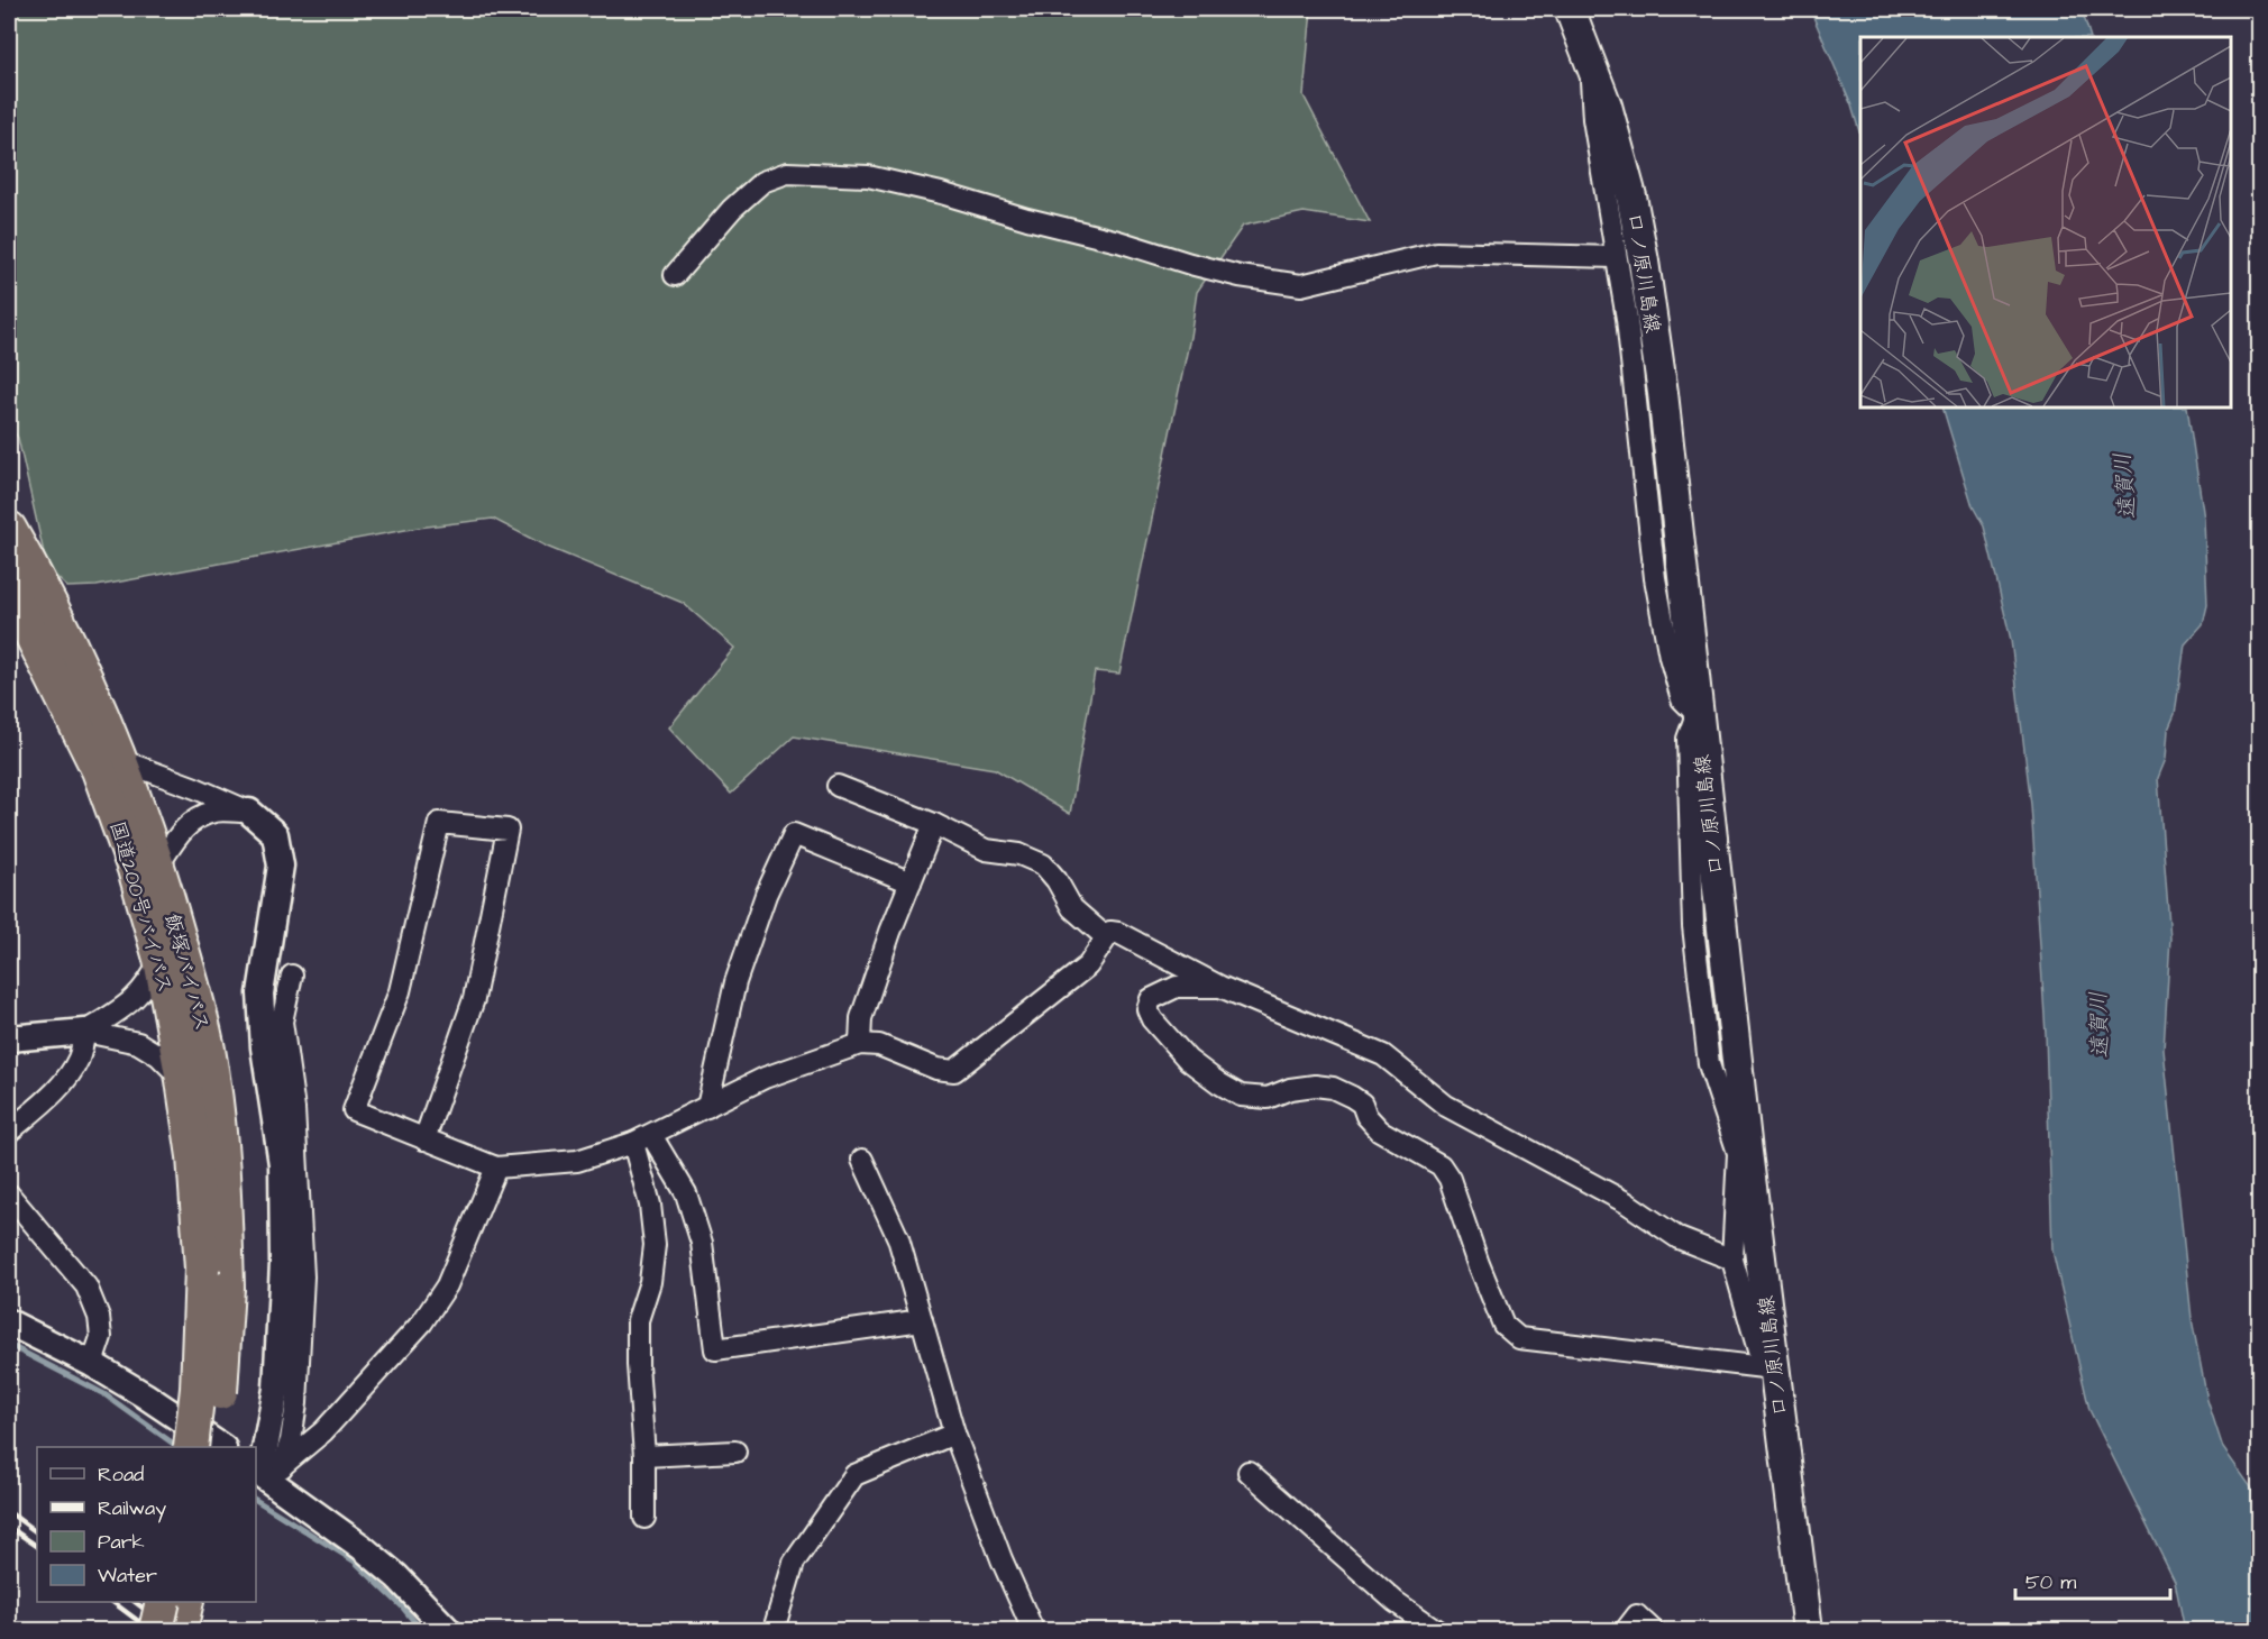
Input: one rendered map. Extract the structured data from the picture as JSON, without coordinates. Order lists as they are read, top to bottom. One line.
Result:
{"streets":{"highway":["国道200号バイパス","飯塚バイパス"],"main road":["口ノ原川島線"]},"crossings":[["国道200号バイパス","飯塚バイパス"]],"water":["遠賀川"],"legend":["Road","Railway","Park","Water"],"scale_bar":"50 m"}
